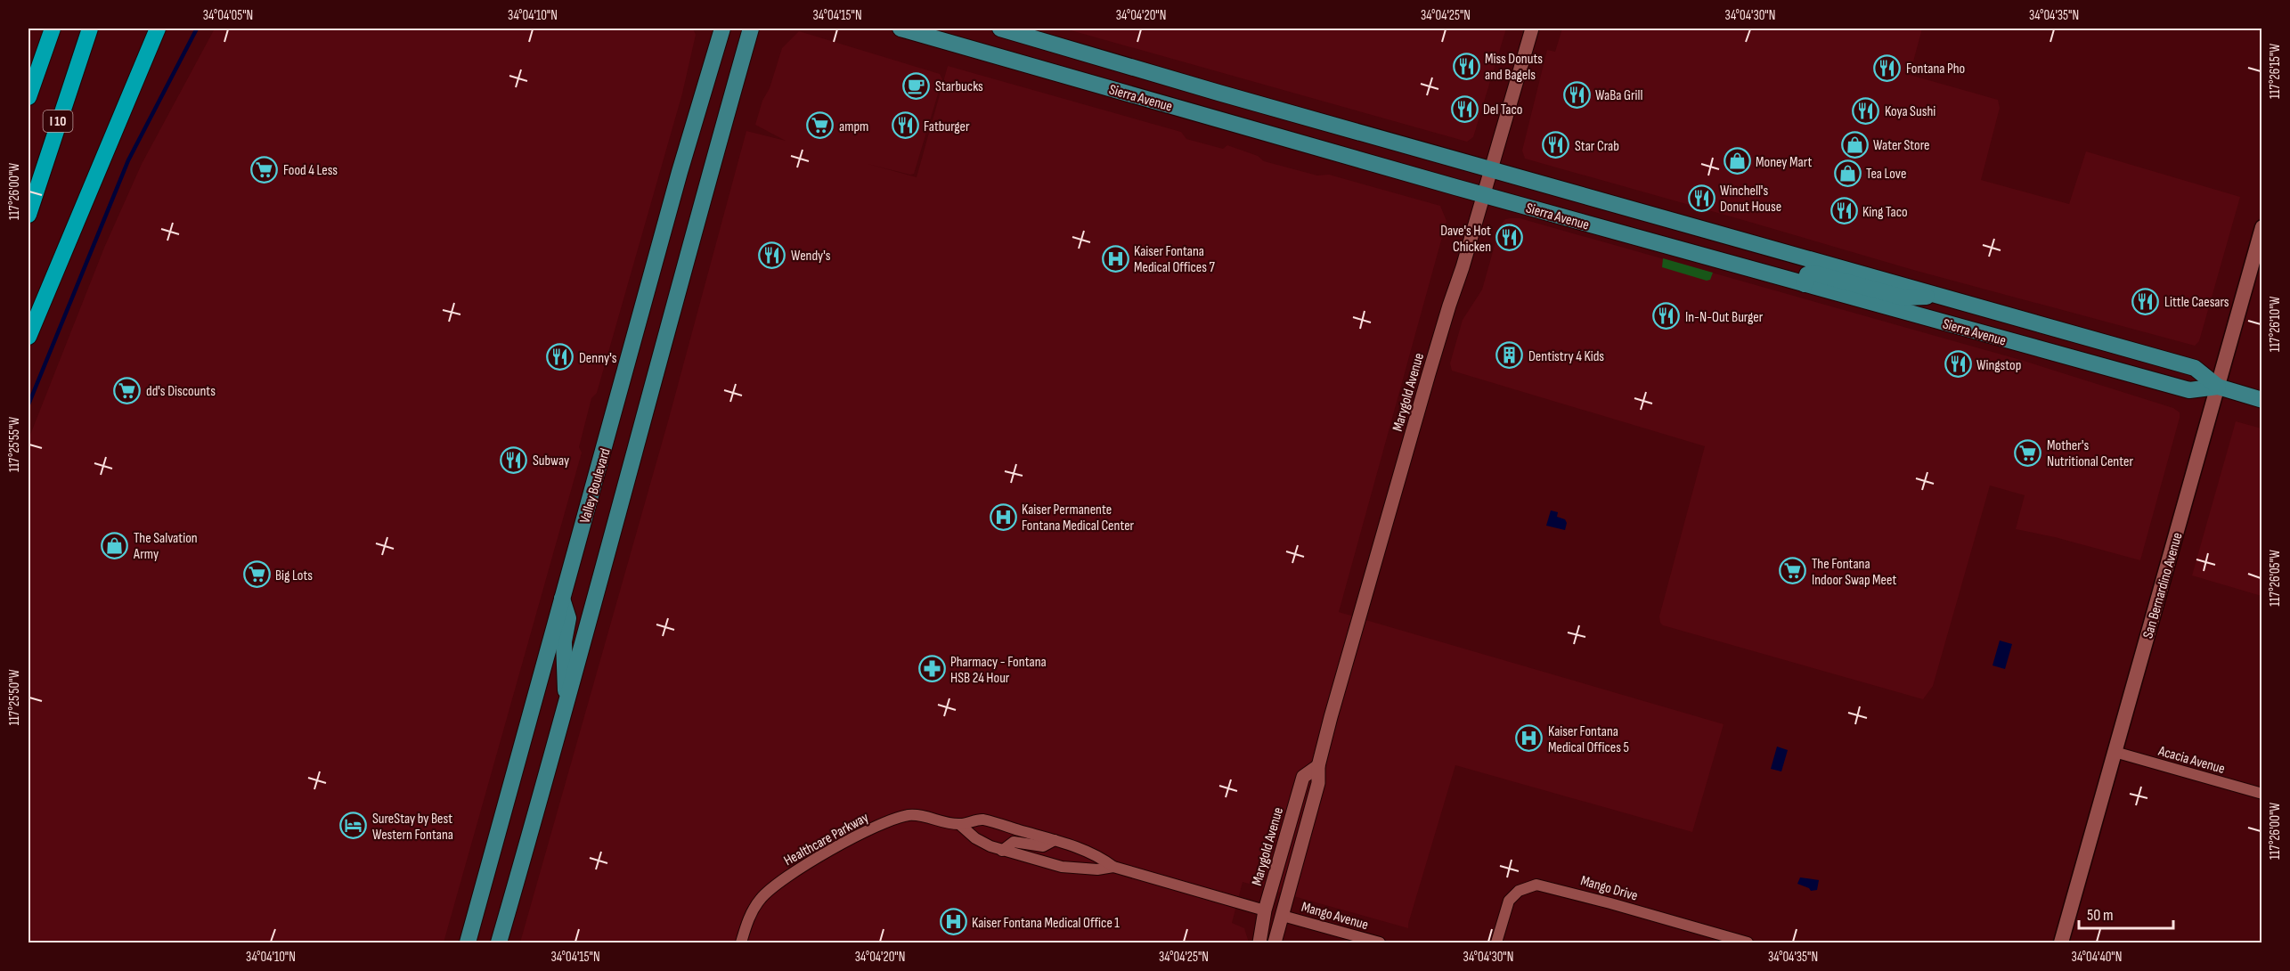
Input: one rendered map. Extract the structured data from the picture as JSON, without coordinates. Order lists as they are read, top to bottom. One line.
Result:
{"streets":{"highway":["I 10"],"main road":["Sierra Avenue","Valley Boulevard","San Bernardino Avenue"],"street":["Marygold Avenue","Acacia Avenue","Healthcare Parkway","Mango Drive","Mango Avenue"]},"crossings":[["Sierra Avenue","Marygold Avenue"],["Sierra Avenue","San Bernardino Avenue"],["Marygold Avenue","Mango Avenue"],["San Bernardino Avenue","Acacia Avenue"]],"places":{"restaurant":["Miss Donuts and Bagels","Fontana Pho","WaBa Grill","Del Taco","Koya Sushi","Fatburger","Star Crab","Winchell's Donut House","King Taco","Dave's Hot Chicken","Wendy's","Little Caesars","In-N-Out Burger","Denny's","Wingstop","Subway"],"cafe":["Starbucks"],"supermarket":["ampm","Food 4 Less","dd's Discounts","Mother's Nutritional Center","The Fontana Indoor Swap Meet","Big Lots"],"shop":["Water Store","Money Mart","Tea Love","The Salvation Army"],"hospital":["Kaiser Fontana Medical Offices 7","Kaiser Permanente Fontana Medical Center","Kaiser Fontana Medical Offices 5","Kaiser Fontana Medical Office 1"],"building":["Dentistry 4 Kids"],"pharmacy":["Pharmacy - Fontana HSB 24 Hour"],"hotel":["SureStay by Best Western Fontana"]},"scale_bar":"50 m","coordinates":["34°04'05\"N","34°04'10\"N","34°04'15\"N","34°04'20\"N","34°04'25\"N","34°04'30\"N","34°04'35\"N","117°26'15\"W","117°26'00\"W","117°26'10\"W","117°25'55\"W","117°26'05\"W","117°25'50\"W","34°04'40\"N"]}
